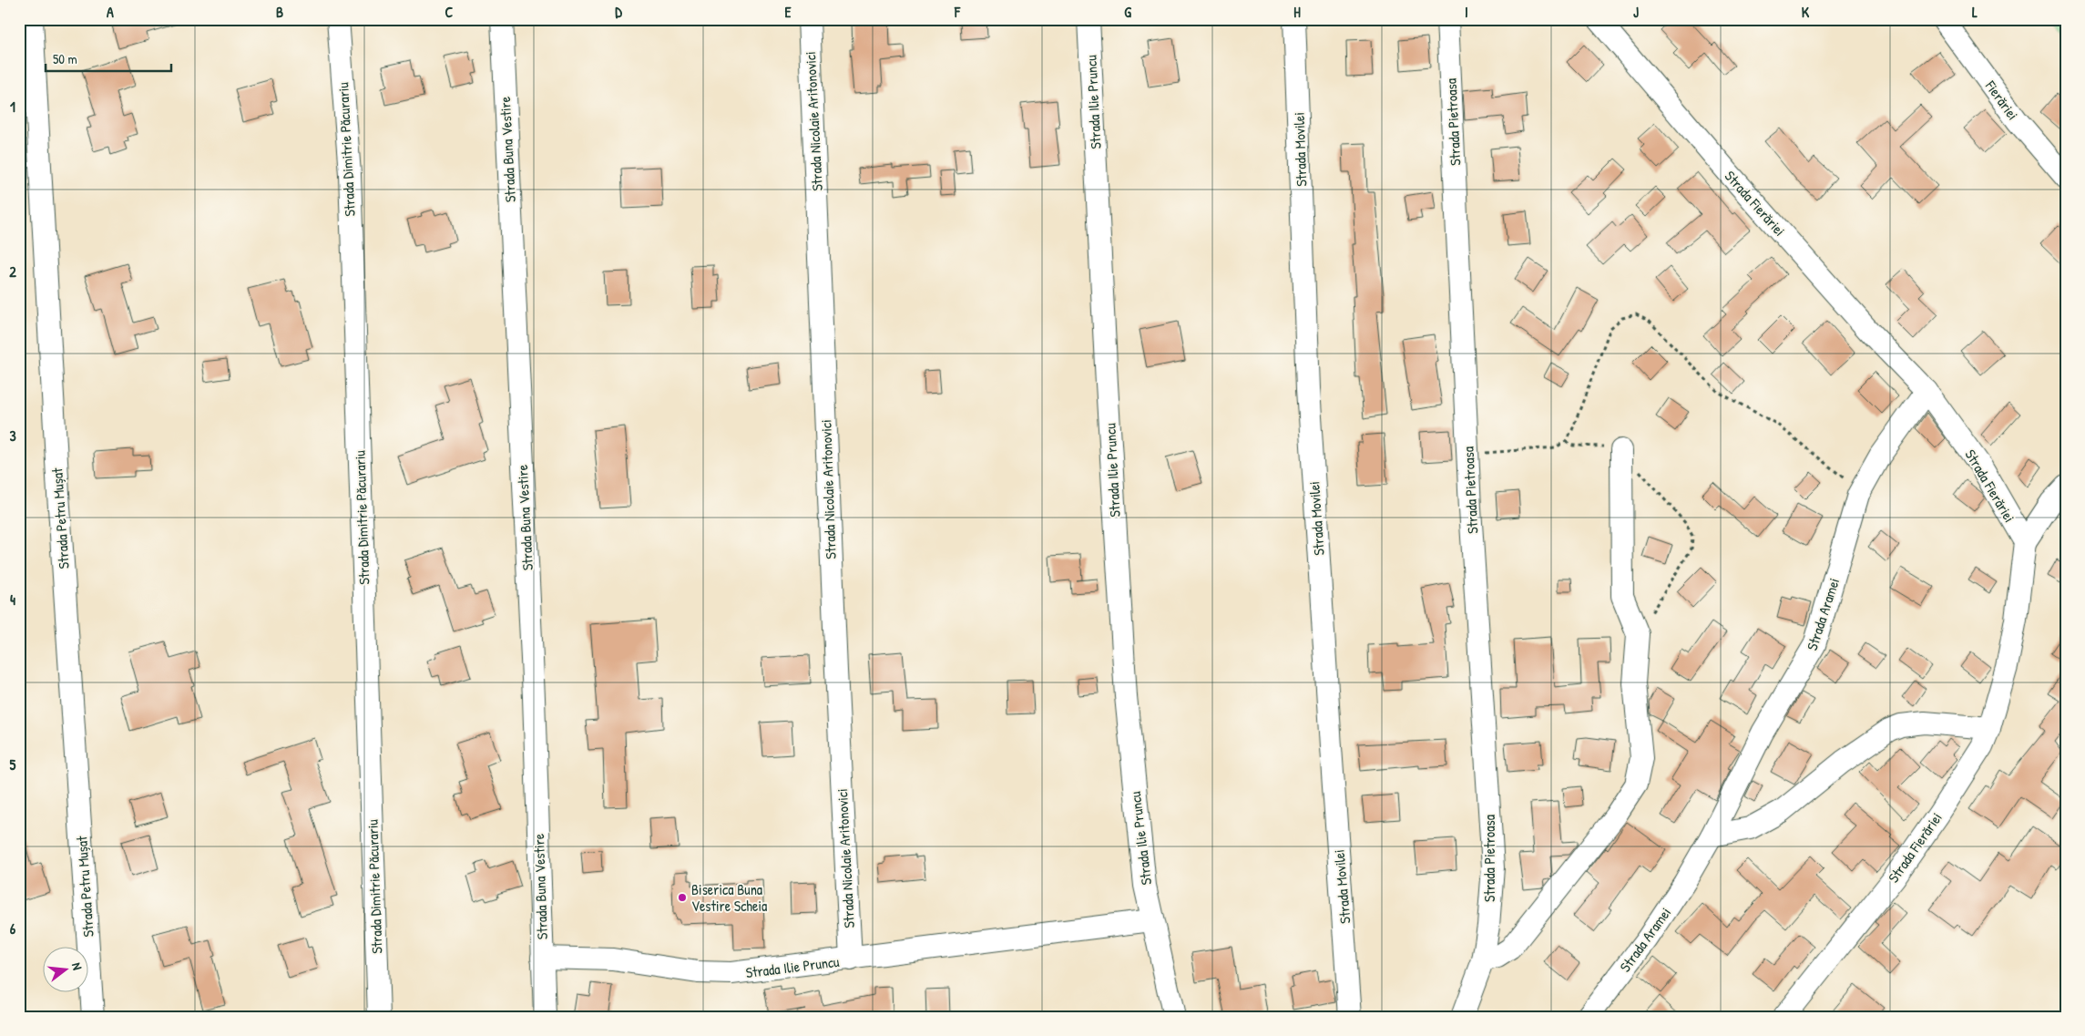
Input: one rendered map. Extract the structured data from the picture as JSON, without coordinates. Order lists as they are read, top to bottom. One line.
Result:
{"streets":{"street":["Fierăriei","Strada Ilie Pruncu","Strada Nicolaie Aritonovici","Strada Pietroasa","Strada Dimitrie Păcurariu","Strada Buna Vestire","Strada Movilei","Strada Fierăriei","Strada Petru Mușat","Strada Aramei"]},"crossings":[["Strada Ilie Pruncu","Strada Nicolaie Aritonovici"],["Strada Ilie Pruncu","Strada Buna Vestire"],["Strada Fierăriei","Strada Aramei"]],"places":["Biserica Buna Vestire Scheia"],"scale_bar":"50 m","north":"right","grid":{"columns":["A","B","C","D","E","F","G","H","I","J","K","L"],"rows":["1","2","3","4","5","6"]}}
